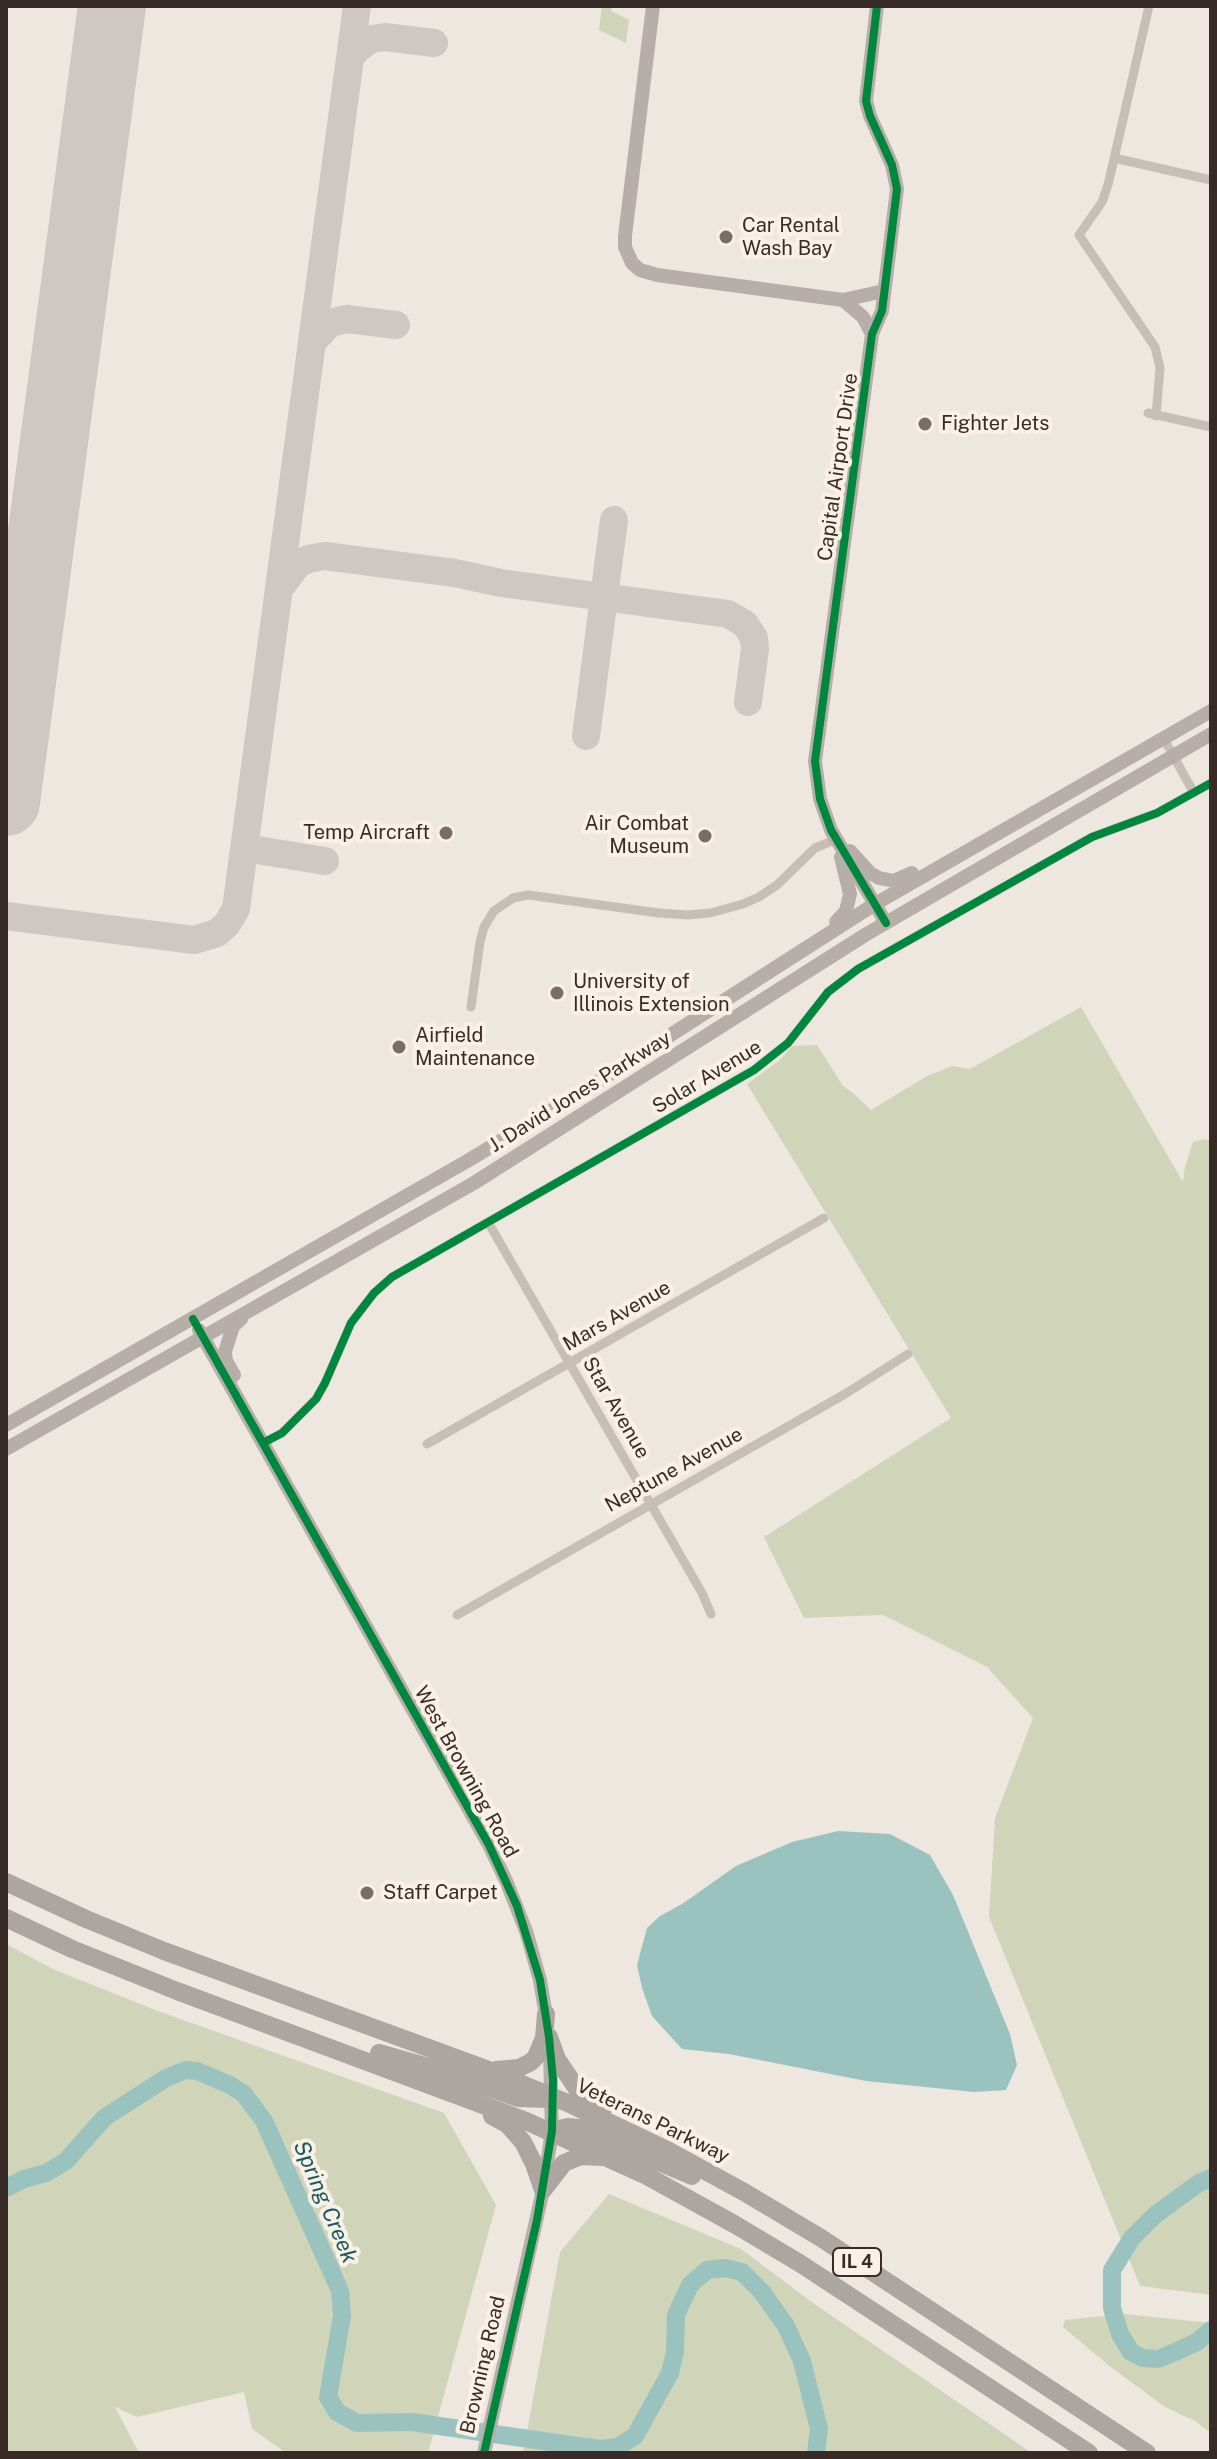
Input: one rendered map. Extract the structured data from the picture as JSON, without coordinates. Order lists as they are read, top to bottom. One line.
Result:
{"streets":{"highway":["Veterans Parkway","IL 4"],"main road":["Capital Airport Drive","J. David Jones Parkway","West Browning Road","Browning Road"],"street":["Solar Avenue","Mars Avenue","Star Avenue","Neptune Avenue"]},"crossings":[["Capital Airport Drive","J. David Jones Parkway"],["Solar Avenue","Star Avenue"],["Solar Avenue","West Browning Road"],["J. David Jones Parkway","West Browning Road"],["Mars Avenue","Star Avenue"],["Star Avenue","Neptune Avenue"],["West Browning Road","Veterans Parkway"],["West Browning Road","IL 4"],["West Browning Road","Browning Road"]],"water":["Spring Creek"],"places":["Car Rental Wash Bay","Fighter Jets","Temp Aircraft","Air Combat Museum","University of Illinois Extension","Airfield Maintenance","Staff Carpet"]}
